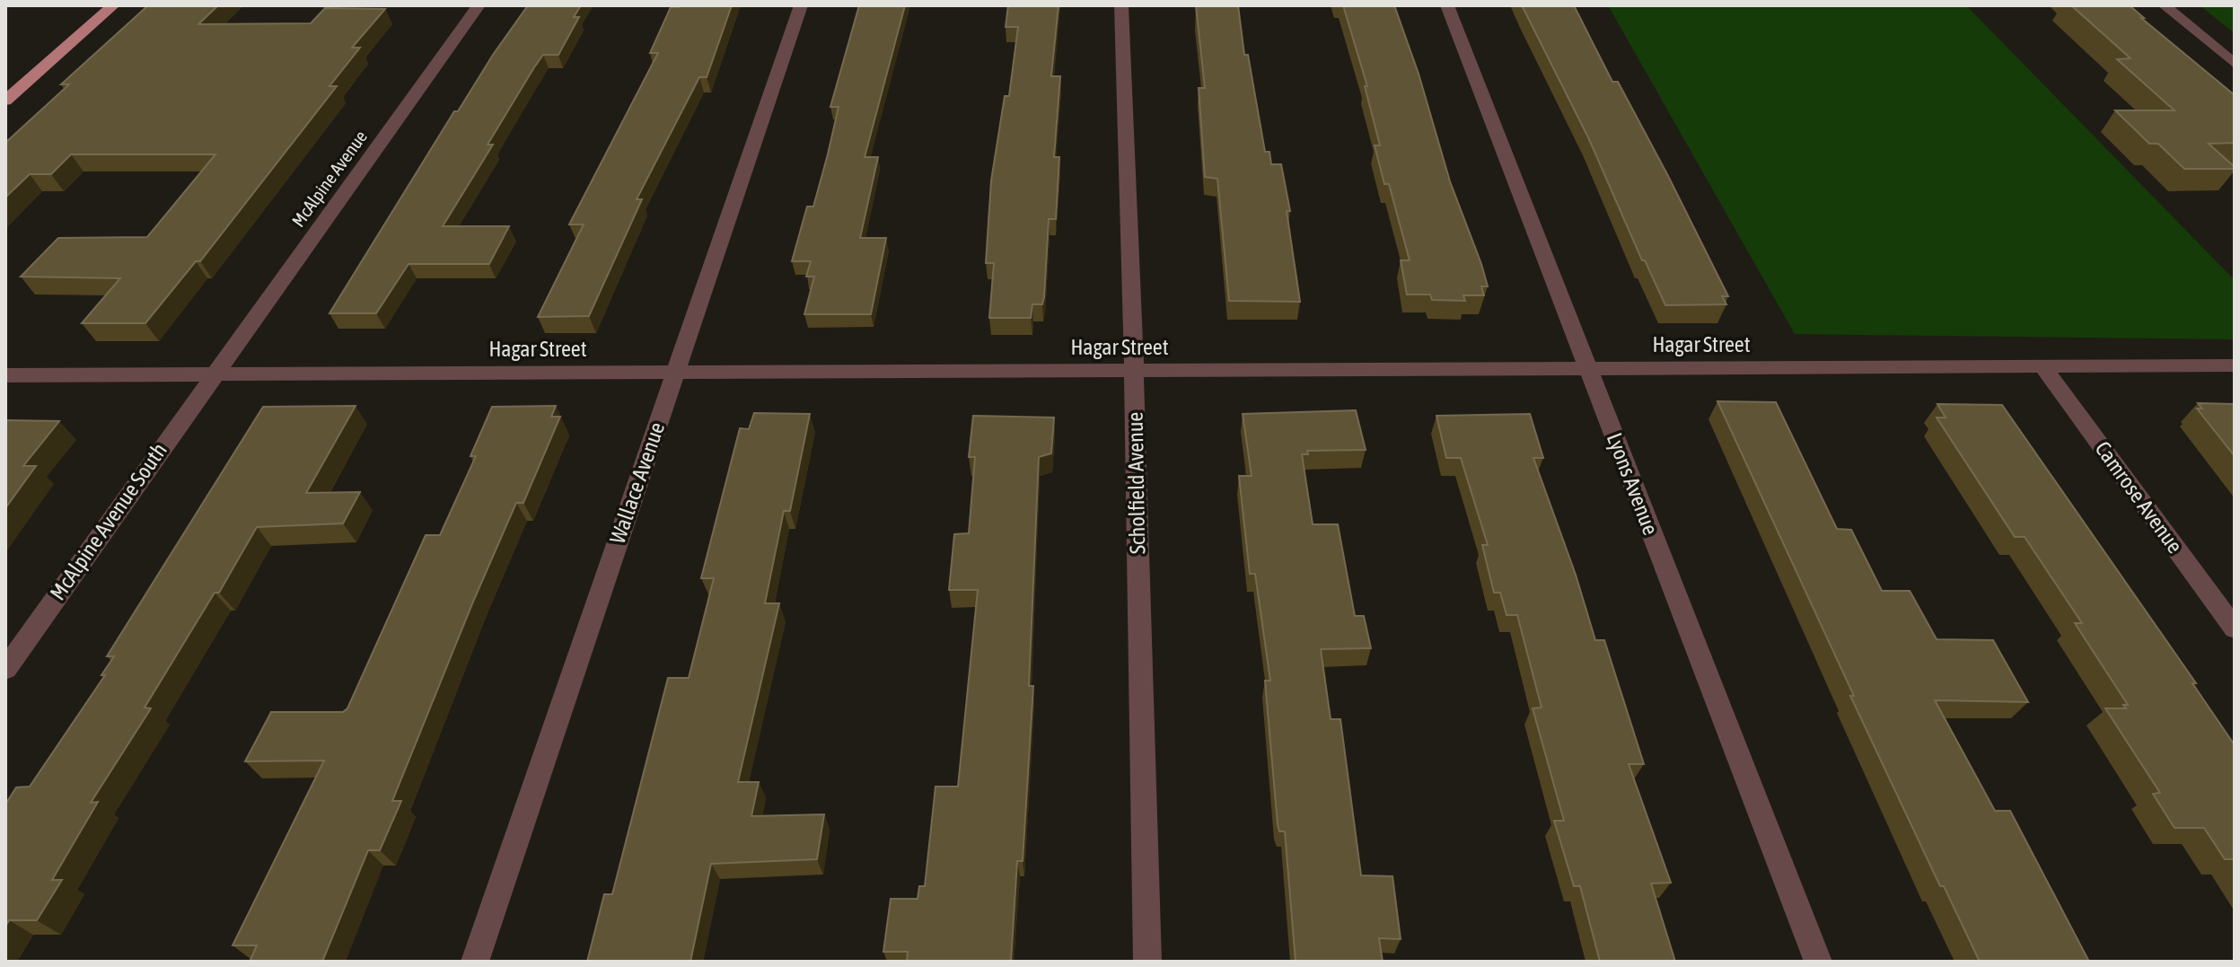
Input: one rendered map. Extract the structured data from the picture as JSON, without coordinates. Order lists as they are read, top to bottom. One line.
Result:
{"streets":{"street":["McAlpine Avenue","Hagar Street","Wallace Avenue","Scholfield Avenue","Lyons Avenue","Camrose Avenue","McAlpine Avenue South"]},"crossings":[["McAlpine Avenue","Hagar Street"],["McAlpine Avenue","McAlpine Avenue South"],["Hagar Street","Wallace Avenue"],["Hagar Street","Scholfield Avenue"],["Hagar Street","Lyons Avenue"],["Hagar Street","Camrose Avenue"],["Hagar Street","McAlpine Avenue South"]]}
